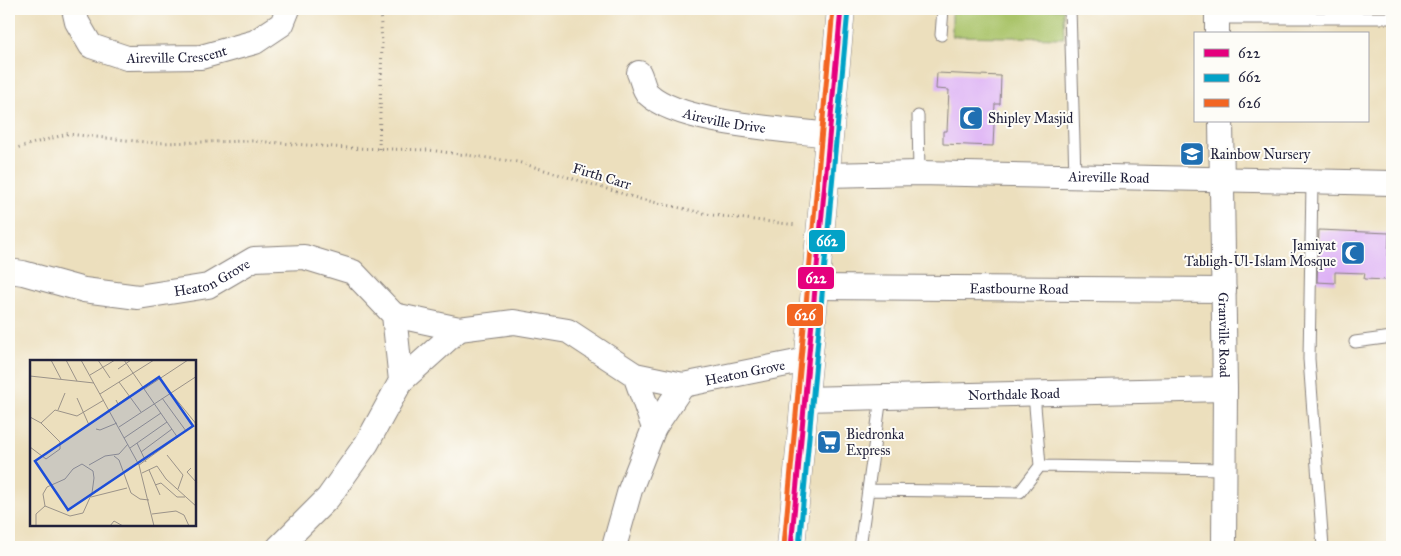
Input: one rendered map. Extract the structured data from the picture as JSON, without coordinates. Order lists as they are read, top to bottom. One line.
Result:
{"streets":{"street":["Aireville Crescent","Aireville Drive","Aireville Road","Heaton Grove","Eastbourne Road","Granville Road","Northdale Road"],"path":["Firth Carr"]},"crossings":[["Aireville Road","Granville Road"],["Eastbourne Road","Granville Road"],["Granville Road","Northdale Road"]],"places":{"mosque":["Shipley Masjid","Jamiyat Tabligh-Ul-Islam Mosque"],"school or university":["Rainbow Nursery"],"supermarket":["Biedronka Express"]},"lines":["transit line 622","transit line 626","transit line 662"],"legend":["622","662","626"]}
